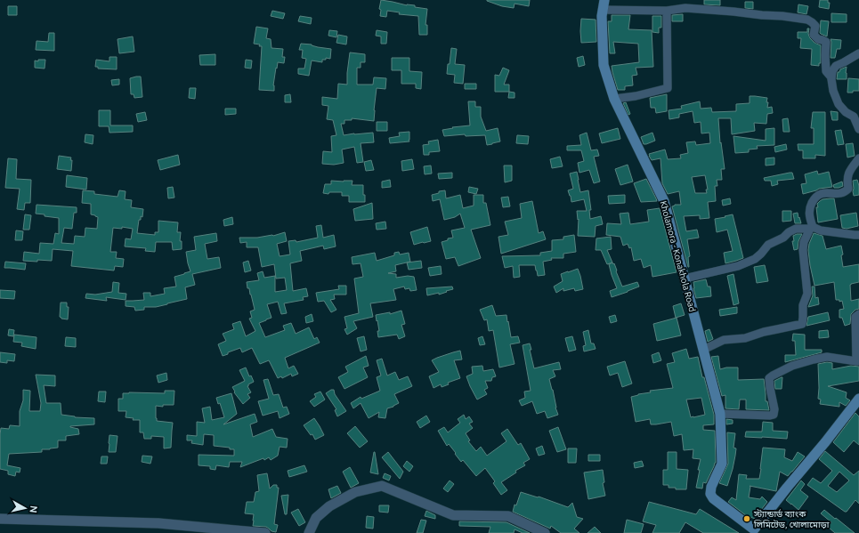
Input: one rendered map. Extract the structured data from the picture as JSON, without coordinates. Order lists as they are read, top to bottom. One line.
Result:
{"streets":{"main road":["Kholamora - Konakhola Road"]},"places":["স্ট্যান্ডার্ড ব্যাংক লিমিটেড, খোলামোড়া"],"north":"right"}
